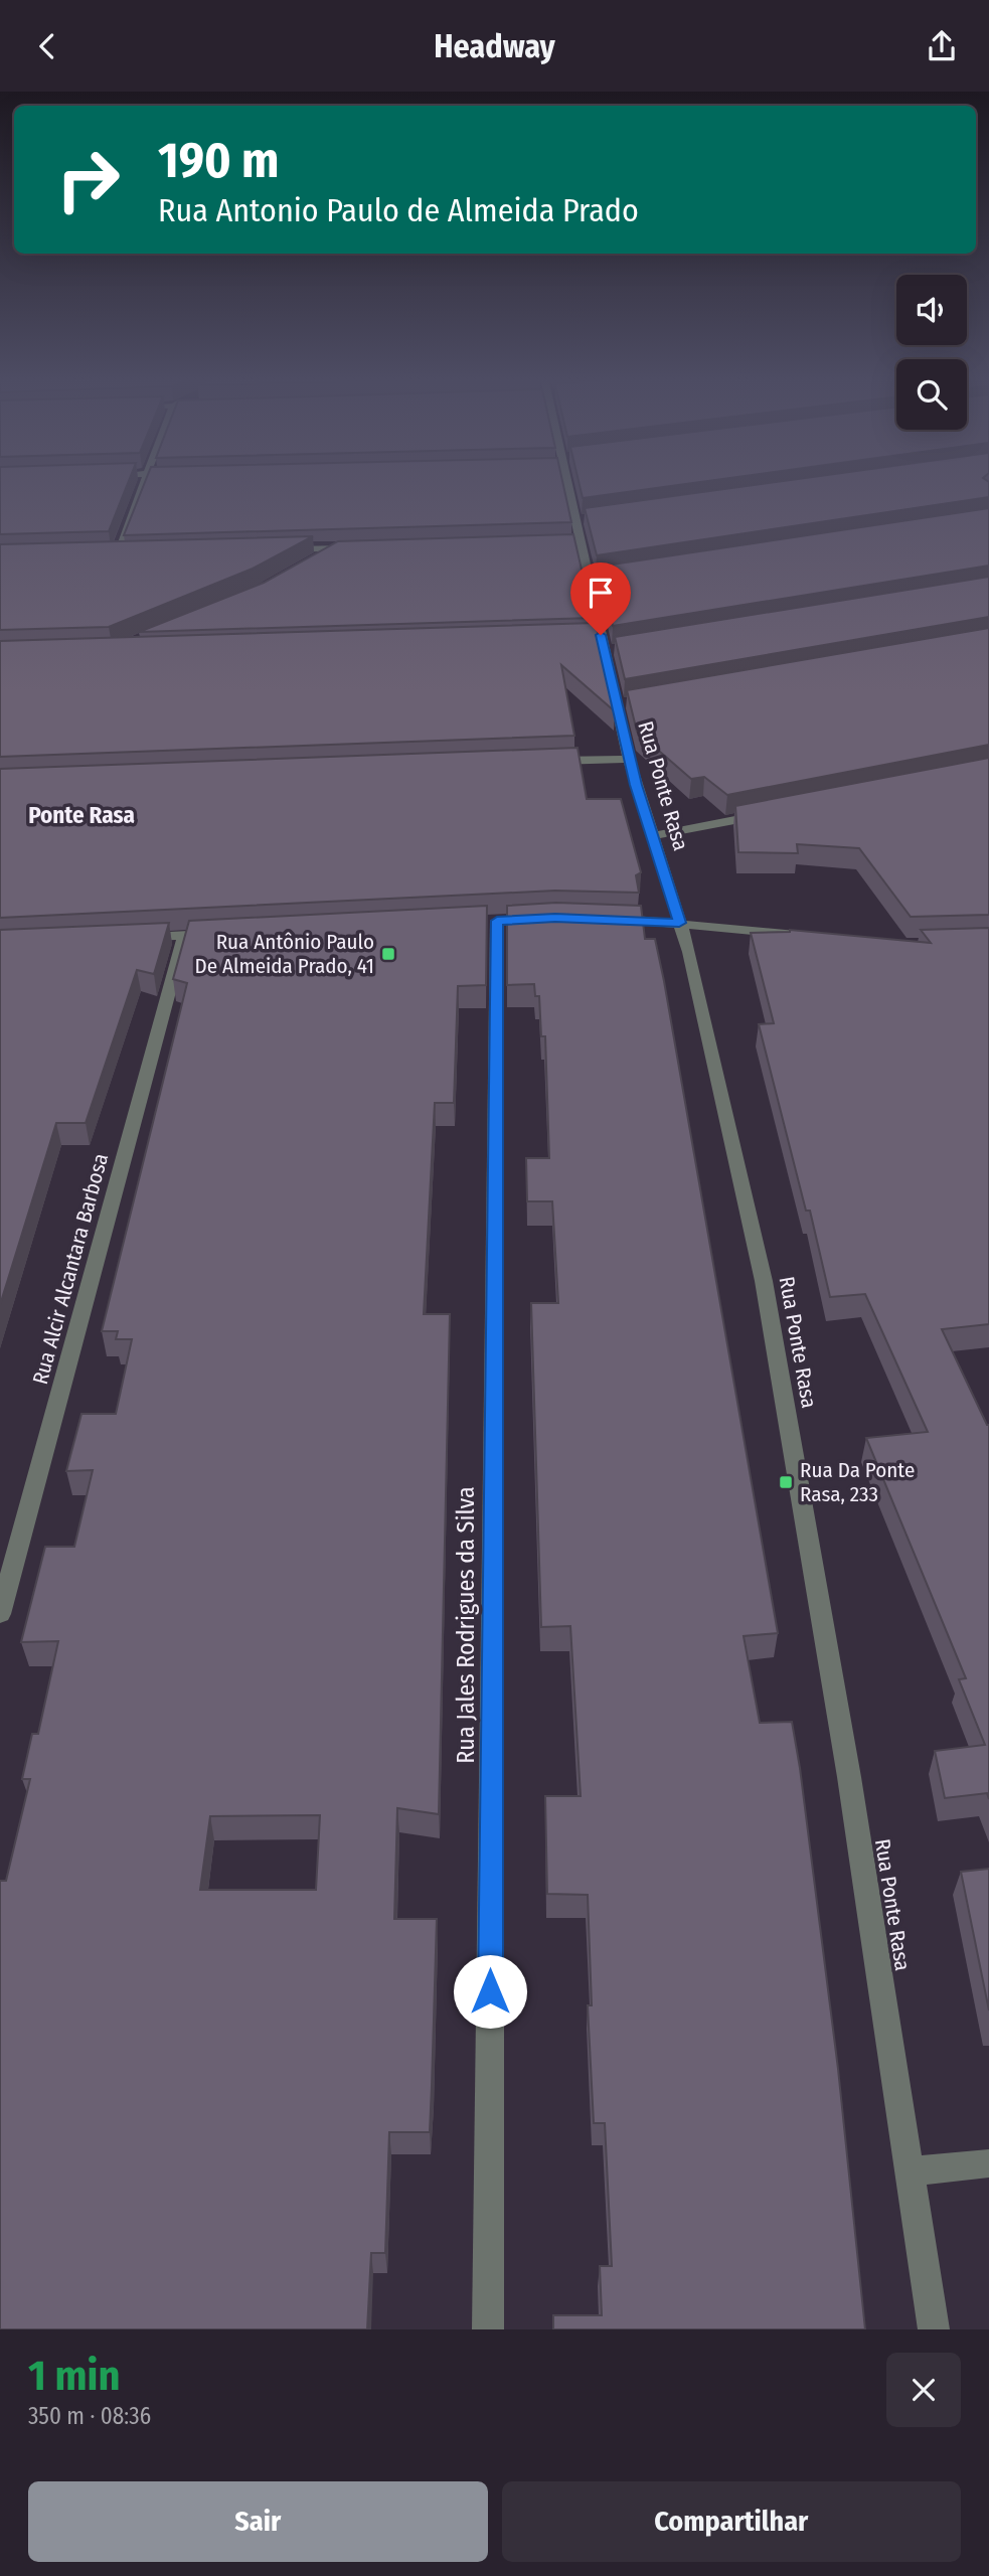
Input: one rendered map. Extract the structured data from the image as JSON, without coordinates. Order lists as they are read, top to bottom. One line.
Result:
{"streets":{"street":["Rua Ponte Rasa","Rua Alcir Alcantara Barbosa","Rua Jales Rodrigues da Silva"]},"districts":["Ponte Rasa"],"places":{"transit":["Rua Antônio Paulo De Almeida Prado, 41","Rua Da Ponte Rasa, 233"]},"page":{"header":"Headway","turn":["190 m","Rua Antonio Paulo de Almeida Prado"],"heading":["1 min","350 m · 08:36"],"buttons":["Sair","Compartilhar"]}}
